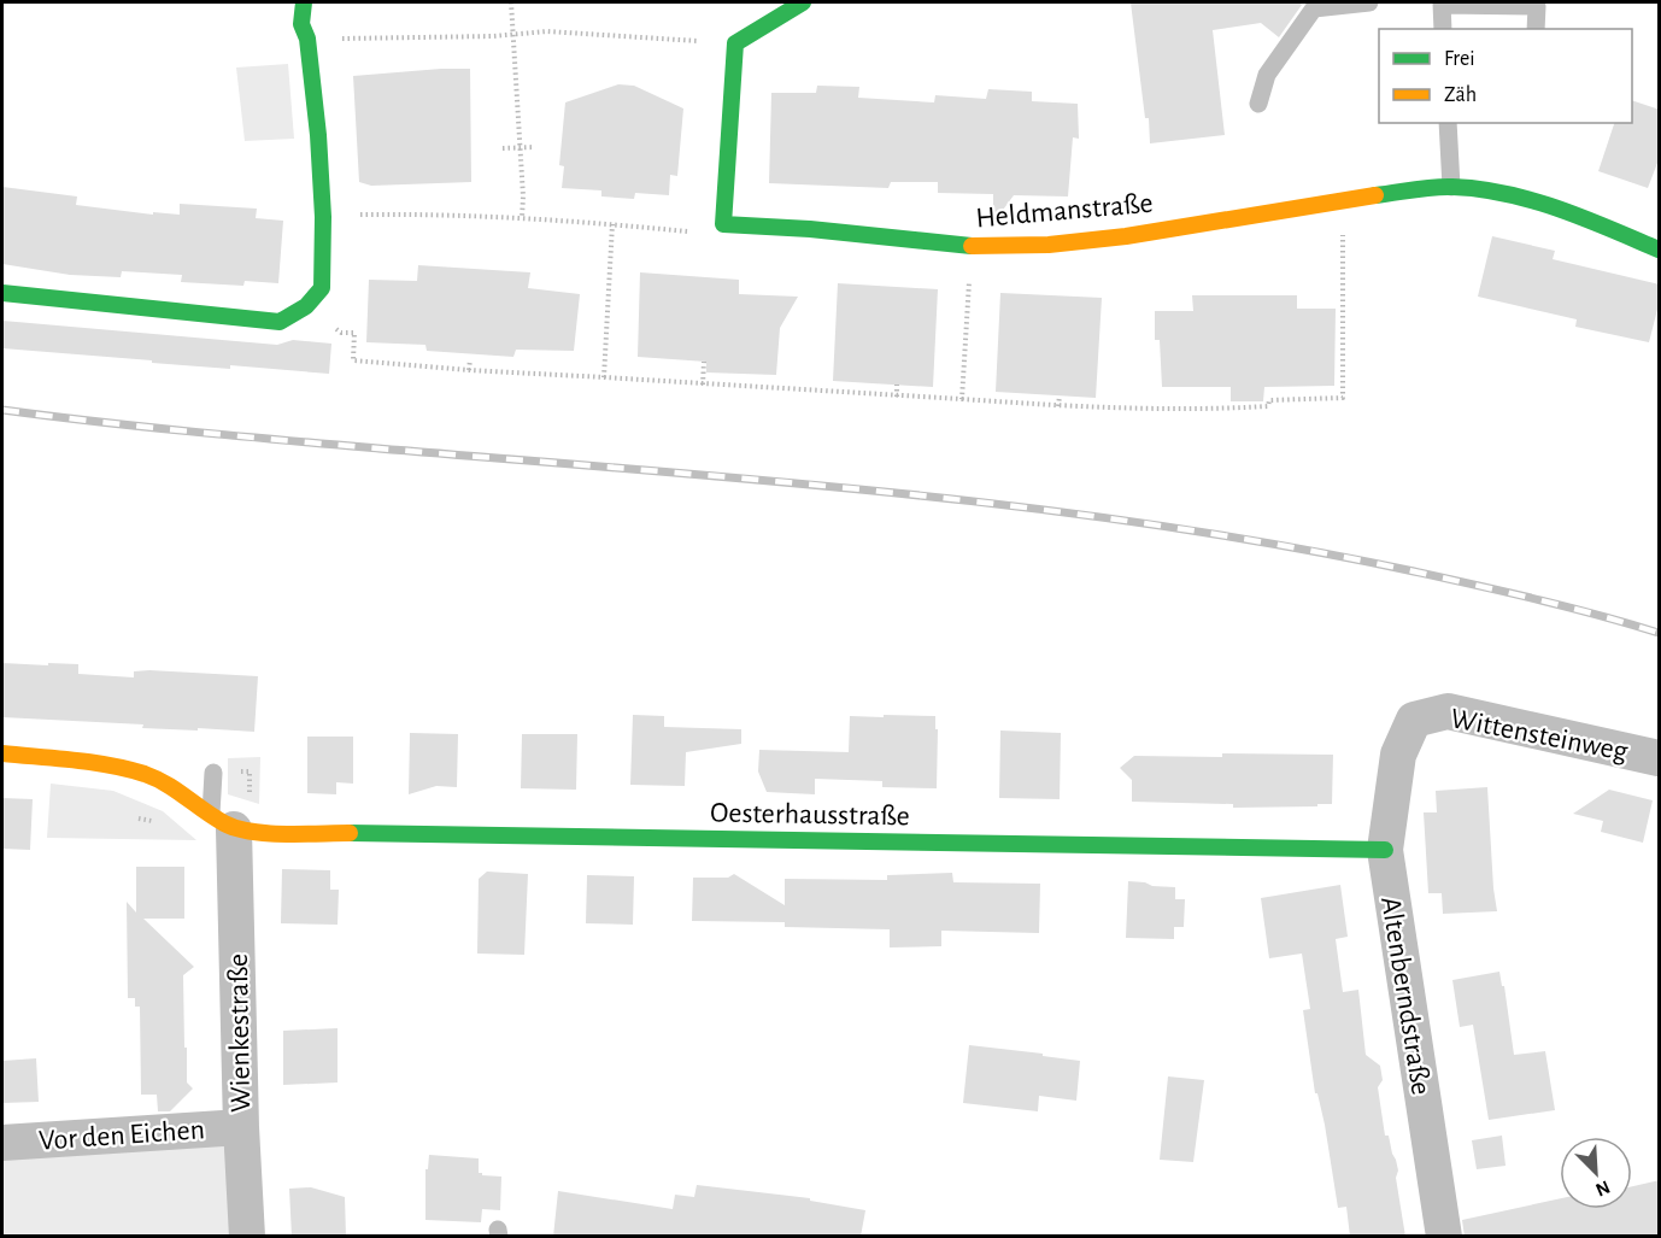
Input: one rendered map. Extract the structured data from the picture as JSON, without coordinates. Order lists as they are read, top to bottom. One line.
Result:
{"streets":{"street":["Heldmanstraße","Wittensteinweg","Oesterhausstraße","Altenberndstraße","Wienkestraße","Vor den Eichen"]},"crossings":[["Wittensteinweg","Altenberndstraße"],["Oesterhausstraße","Altenberndstraße"],["Oesterhausstraße","Wienkestraße"],["Wienkestraße","Vor den Eichen"]],"legend":["Frei","Zäh"],"north":"bottom right"}
